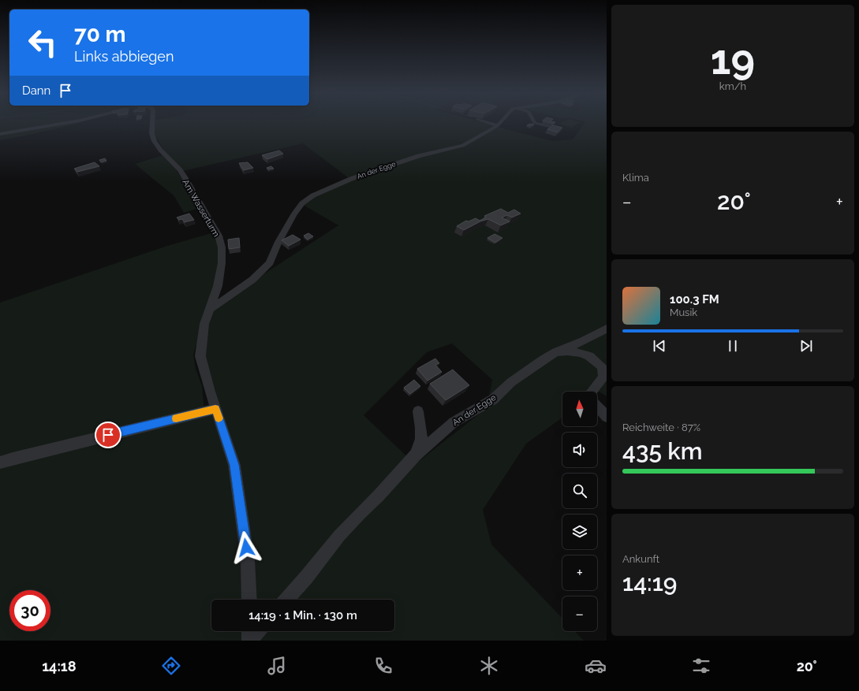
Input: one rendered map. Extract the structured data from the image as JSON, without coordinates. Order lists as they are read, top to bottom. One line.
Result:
{"streets":{"street":["An der Egge","Am Wasserturm"]},"crossings":[["An der Egge","Am Wasserturm"]],"north":"top","page":{"tile":[["19","km/h"],"Klima",["Reichweite · 87%","435 km"],["Ankunft","14:19"]],"turn":["70 m","Links abbiegen"],"then":"Dann","heat":["−","20°","+"],"song":["100.3 FM","Musik"],"map_buttons":["+","−"],"limit":"30","trip":"14:19 · 1 Min. · 130 m","tabs":["14:18","20°"]}}
